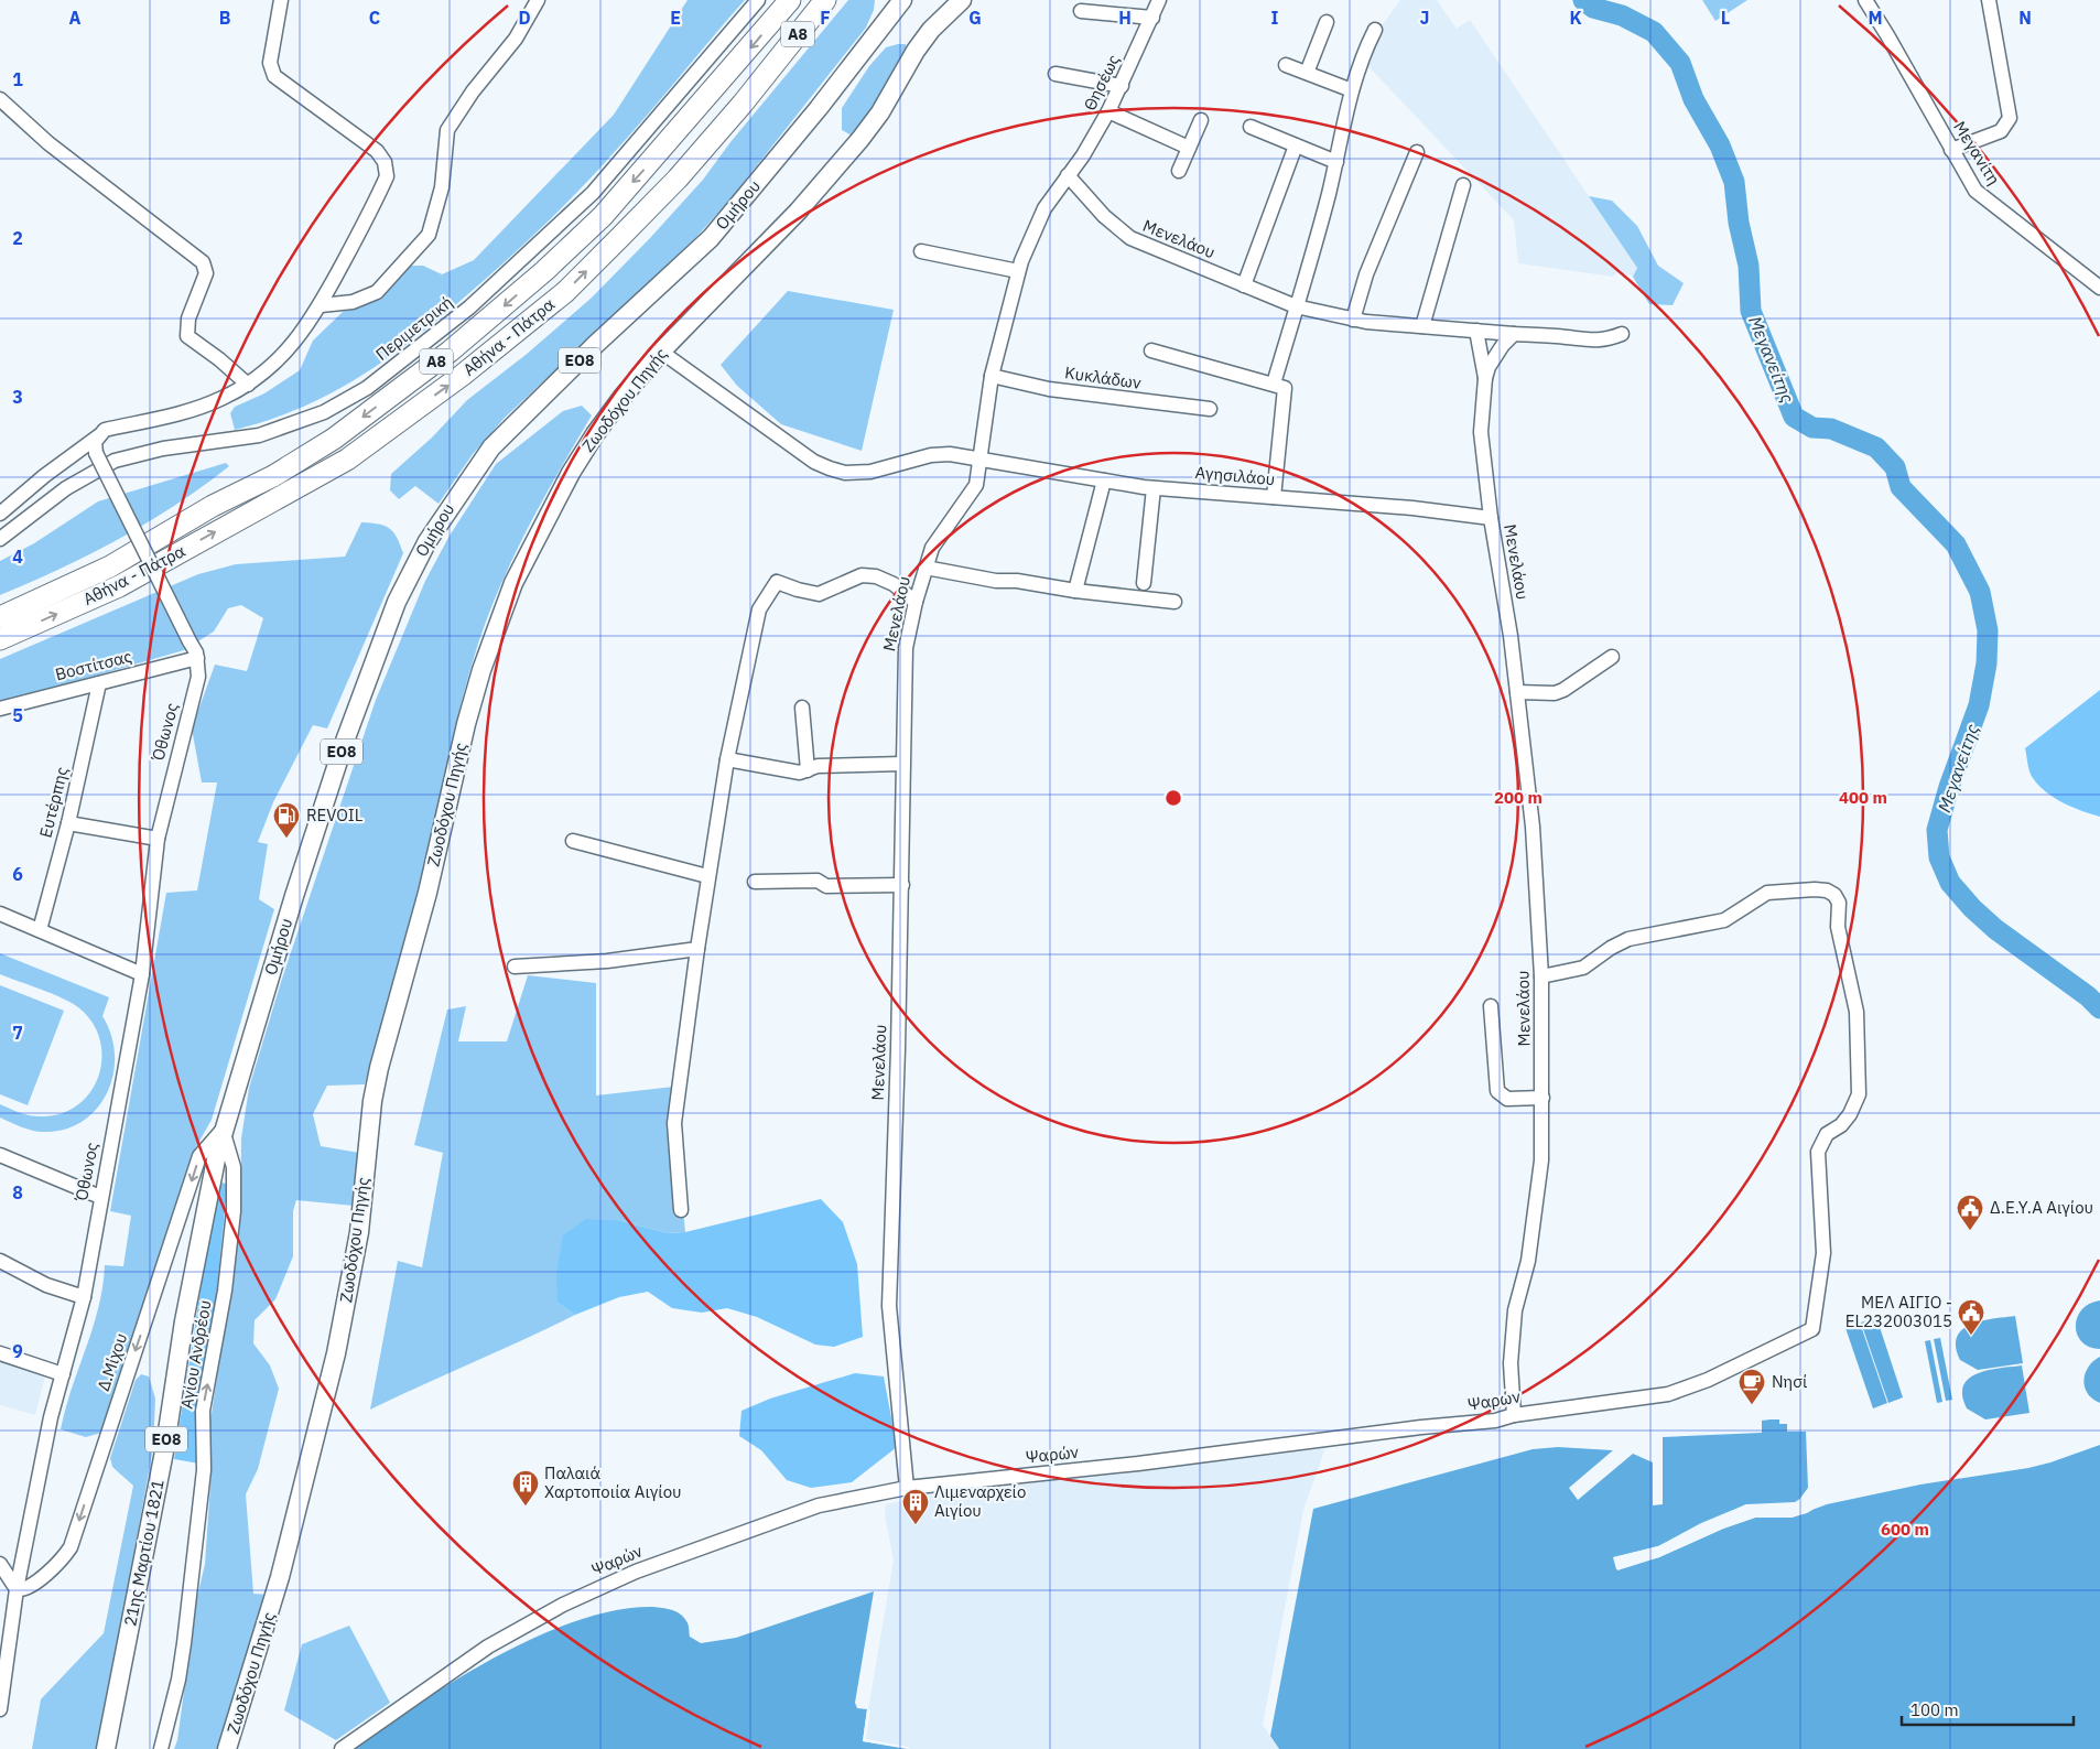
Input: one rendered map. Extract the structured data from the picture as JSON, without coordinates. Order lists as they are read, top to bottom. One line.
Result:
{"streets":{"highway":["Α8","Αθήνα - Πάτρα"],"main road":["Ομήρου","ΕΟ8","Ζωοδόχου Πηγής","21ης Μαρτίου 1821"],"street":["Θησέως","Μεγανίτη","Μενελάου","Περιμετρική","Κυκλάδων","Αγησιλάου","Βοστίτσας","Όθωνος","Ευτέρπης","Αγίου Ανδρέου","Δ.Μίχου","Ψαρών"]},"crossings":[["Θησέως","Μενελάου"],["Ομήρου","Αγίου Ανδρέου"],["Ομήρου","Δ.Μίχου"],["Ομήρου","21ης Μαρτίου 1821"],["Μενελάου","Κυκλάδων"],["Μενελάου","Αγησιλάου"],["Μενελάου","Ψαρών"],["Ζωοδόχου Πηγής","Αγησιλάου"],["Βοστίτσας","Όθωνος"],["Βοστίτσας","Ευτέρπης"],["Όθωνος","Δ.Μίχου"],["Αγίου Ανδρέου","Δ.Μίχου"],["Αγίου Ανδρέου","21ης Μαρτίου 1821"],["Δ.Μίχου","21ης Μαρτίου 1821"]],"one_way":["Αγίου Ανδρέου","Δ.Μίχου"],"water":["Μεγανείτης"],"places":{"fuel station":["REVOIL"],"public building":["Δ.Ε.Υ.Α Αιγίου","ΜΕΛ ΑΙΓΙΟ - EL232003015"],"cafe":["Νησί"],"building":["Παλαιά Χαρτοποιία Αιγίου","Λιμεναρχείο Αιγίου"]},"scale_bar":"100 m","grid":{"columns":["A","B","C","D","E","F","G","H","I","J","K","L","M","N"],"rows":["1","2","3","4","5","6","7","8","9"]},"rings":["200 m","400 m","600 m"]}
